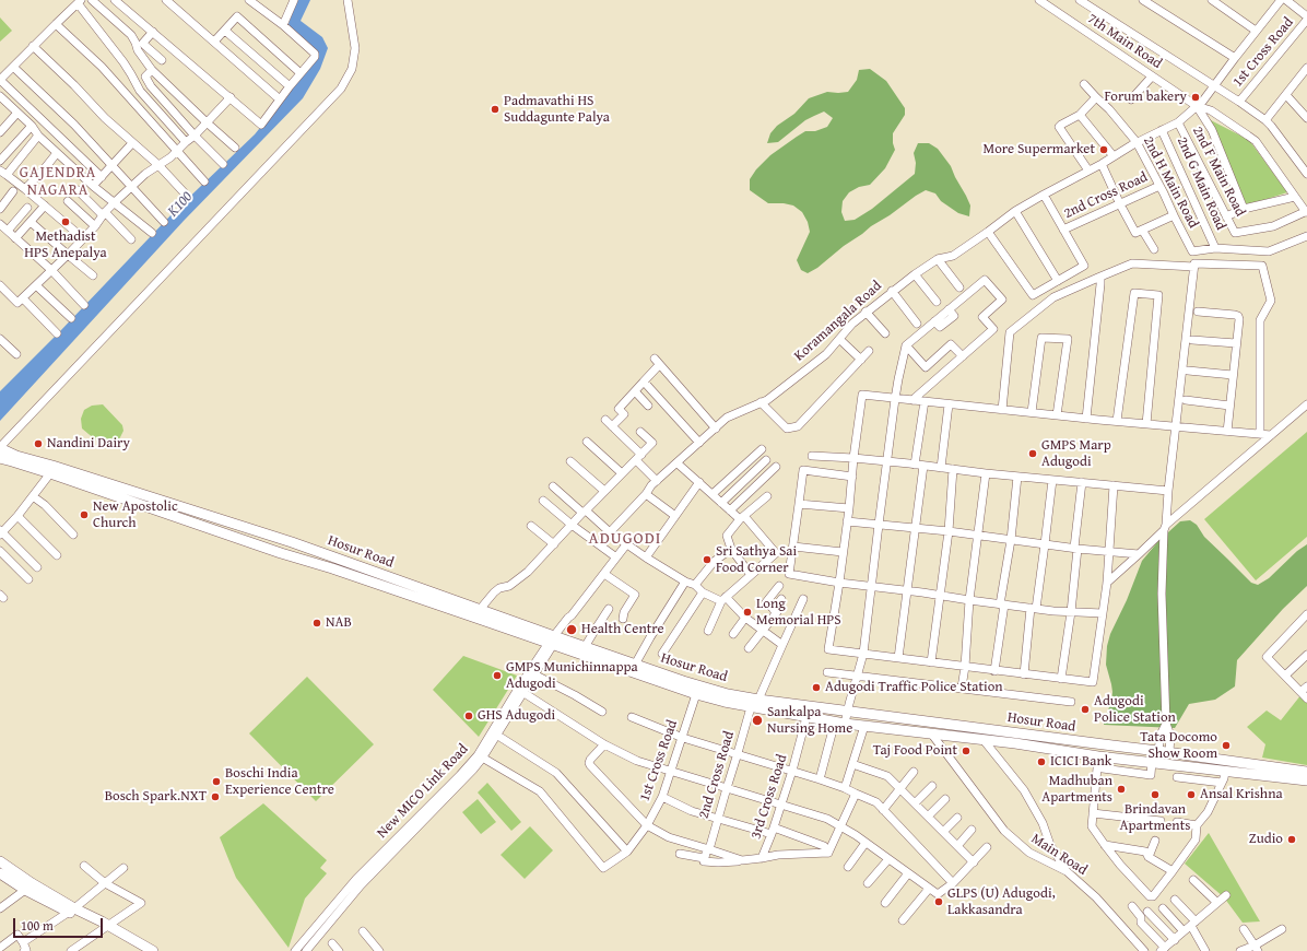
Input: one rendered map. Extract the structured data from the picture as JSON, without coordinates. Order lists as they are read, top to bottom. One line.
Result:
{"streets":{"main road":["Hosur Road"],"street":["7th Main Road","1st Cross Road","2nd F Main Road","2nd H Main Road","2nd G Main Road","2nd Cross Road","Koramangala Road","New MICO Link Road","3rd Cross Road","Main Road"]},"crossings":[["7th Main Road","Koramangala Road"],["1st Cross Road","Hosur Road"],["1st Cross Road","New MICO Link Road"],["2nd F Main Road","Koramangala Road"],["2nd H Main Road","2nd G Main Road"],["2nd H Main Road","2nd Cross Road"],["2nd H Main Road","Koramangala Road"],["2nd G Main Road","Koramangala Road"],["2nd Cross Road","Hosur Road"],["Hosur Road","New MICO Link Road"],["Hosur Road","3rd Cross Road"],["Hosur Road","Main Road"]],"districts":["GAJENDRA NAGARA","ADUGODI"],"water":["K100"],"places":["Forum bakery","Padmavathi HS Suddagunte Palya","More Supermarket","Methadist HPS Anepalya","Nandini Dairy","GMPS Marp Adugodi","New Apostolic Church","Sri Sathya Sai Food Corner","Long Memorial HPS","NAB","Health Centre","GMPS Munichinnappa Adugodi","Adugodi Traffic Police Station","Adugodi Police Station","GHS Adugodi","Sankalpa Nursing Home","Tata Docomo Show Room","Taj Food Point","ICICI Bank","Boschi India Experience Centre","Madhuban Apartments","Brindavan Apartments","Ansal Krishna","Bosch Spark.NXT","Zudio","GLPS (U) Adugodi, Lakkasandra"],"scale_bar":"100 m"}
